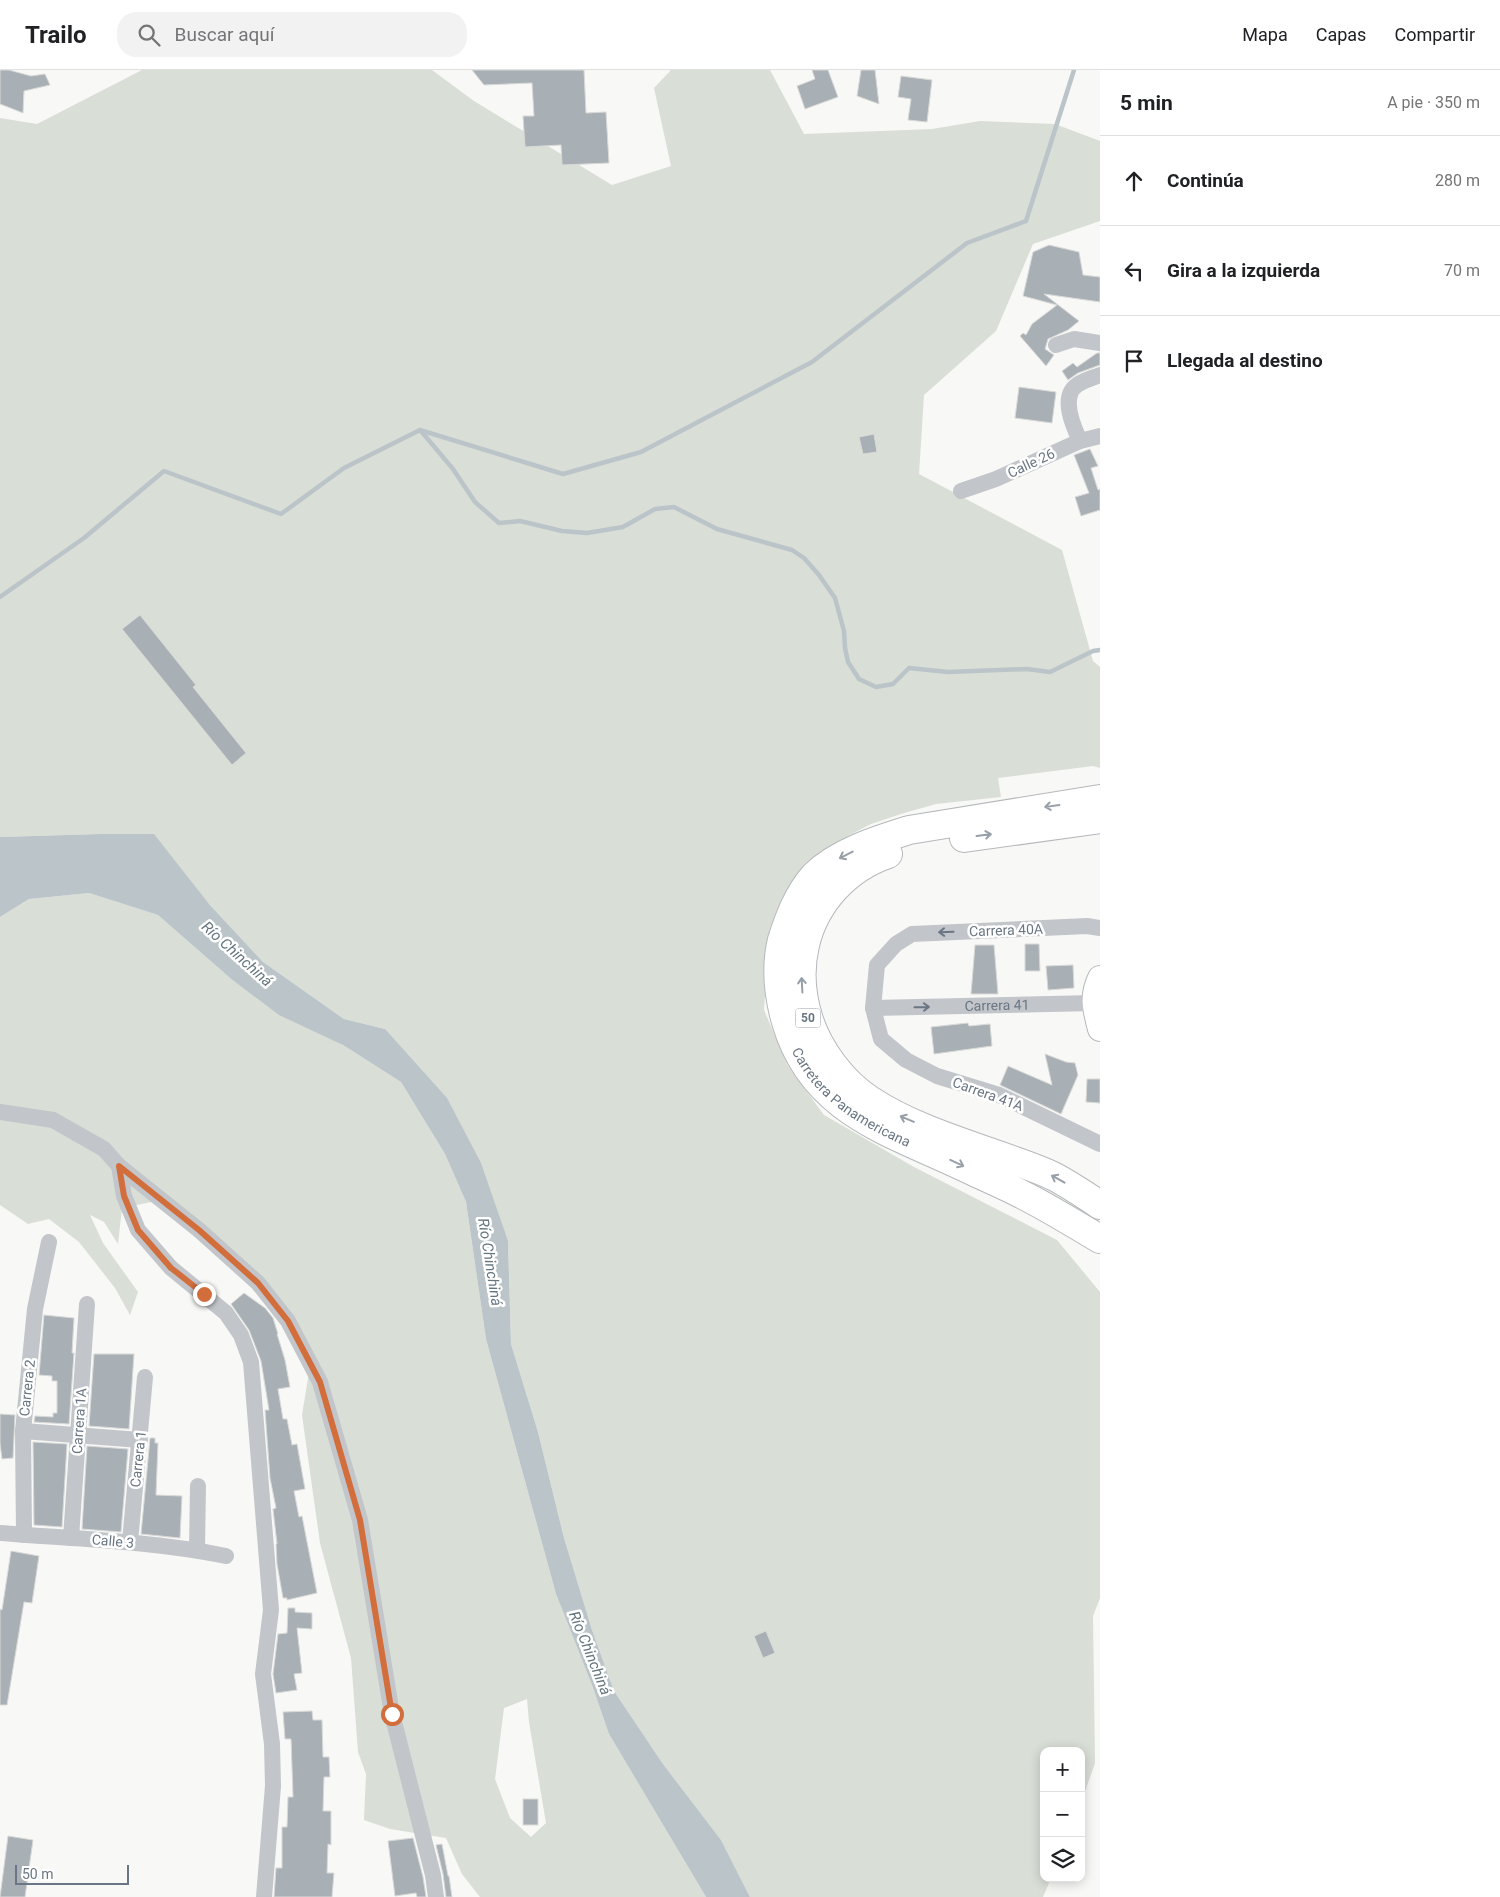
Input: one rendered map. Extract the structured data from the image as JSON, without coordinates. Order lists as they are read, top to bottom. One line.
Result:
{"streets":{"highway":["50","Carretera Panamericana"],"street":["Calle 26","Carrera 40A","Carrera 41","Carrera 41A","Carrera 2","Carrera 1A","Carrera 1","Calle 3"]},"crossings":[["Carrera 40A","Carrera 41"],["Carrera 40A","Carrera 41A"],["Carrera 41","Carrera 41A"],["Carrera 2","Calle 3"],["Carrera 1A","Calle 3"],["Carrera 1","Calle 3"]],"one_way":["Carrera 40A","Carrera 41"],"water":["Río Chinchiná"],"scale_bar":"50 m","page":{"header":"Trailo","search":"Buscar aquí","nav":["Mapa","Capas","Compartir"],"heading":["5 min","A pie · 350 m"],"list":[["Continúa","280 m"],["Gira a la izquierda","70 m"],"Llegada al destino"],"map_buttons":["+","−"],"scale":"50 m"}}
